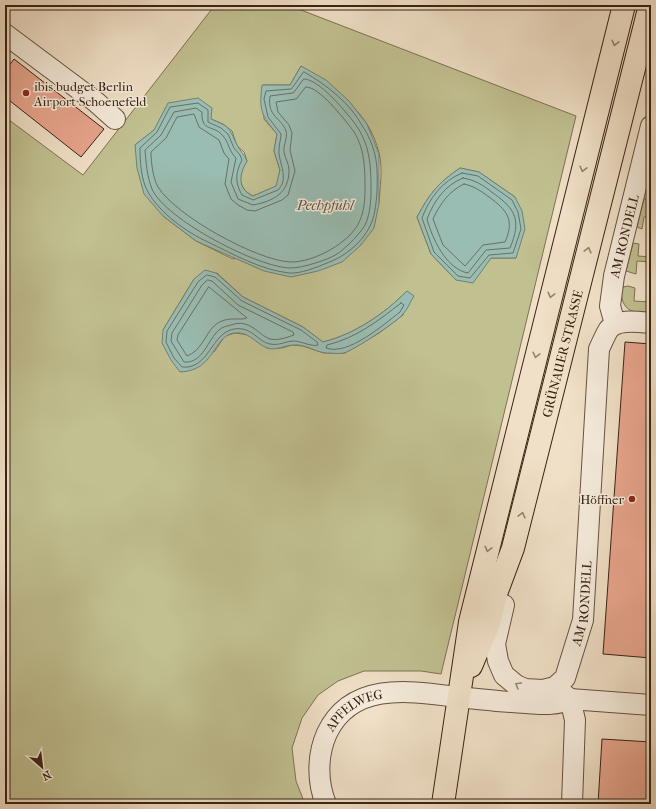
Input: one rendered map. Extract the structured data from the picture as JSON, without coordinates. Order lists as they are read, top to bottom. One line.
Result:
{"streets":{"main road":["GRÜNAUER STRASSE"],"street":["AM RONDELL","APFELWEG"]},"crossings":[["AM RONDELL","APFELWEG"],["GRÜNAUER STRASSE","APFELWEG"]],"water":["Pechpfuhl"],"places":["ibis budget Berlin Airport Schoenefeld","Höffner"],"north":"bottom right"}
